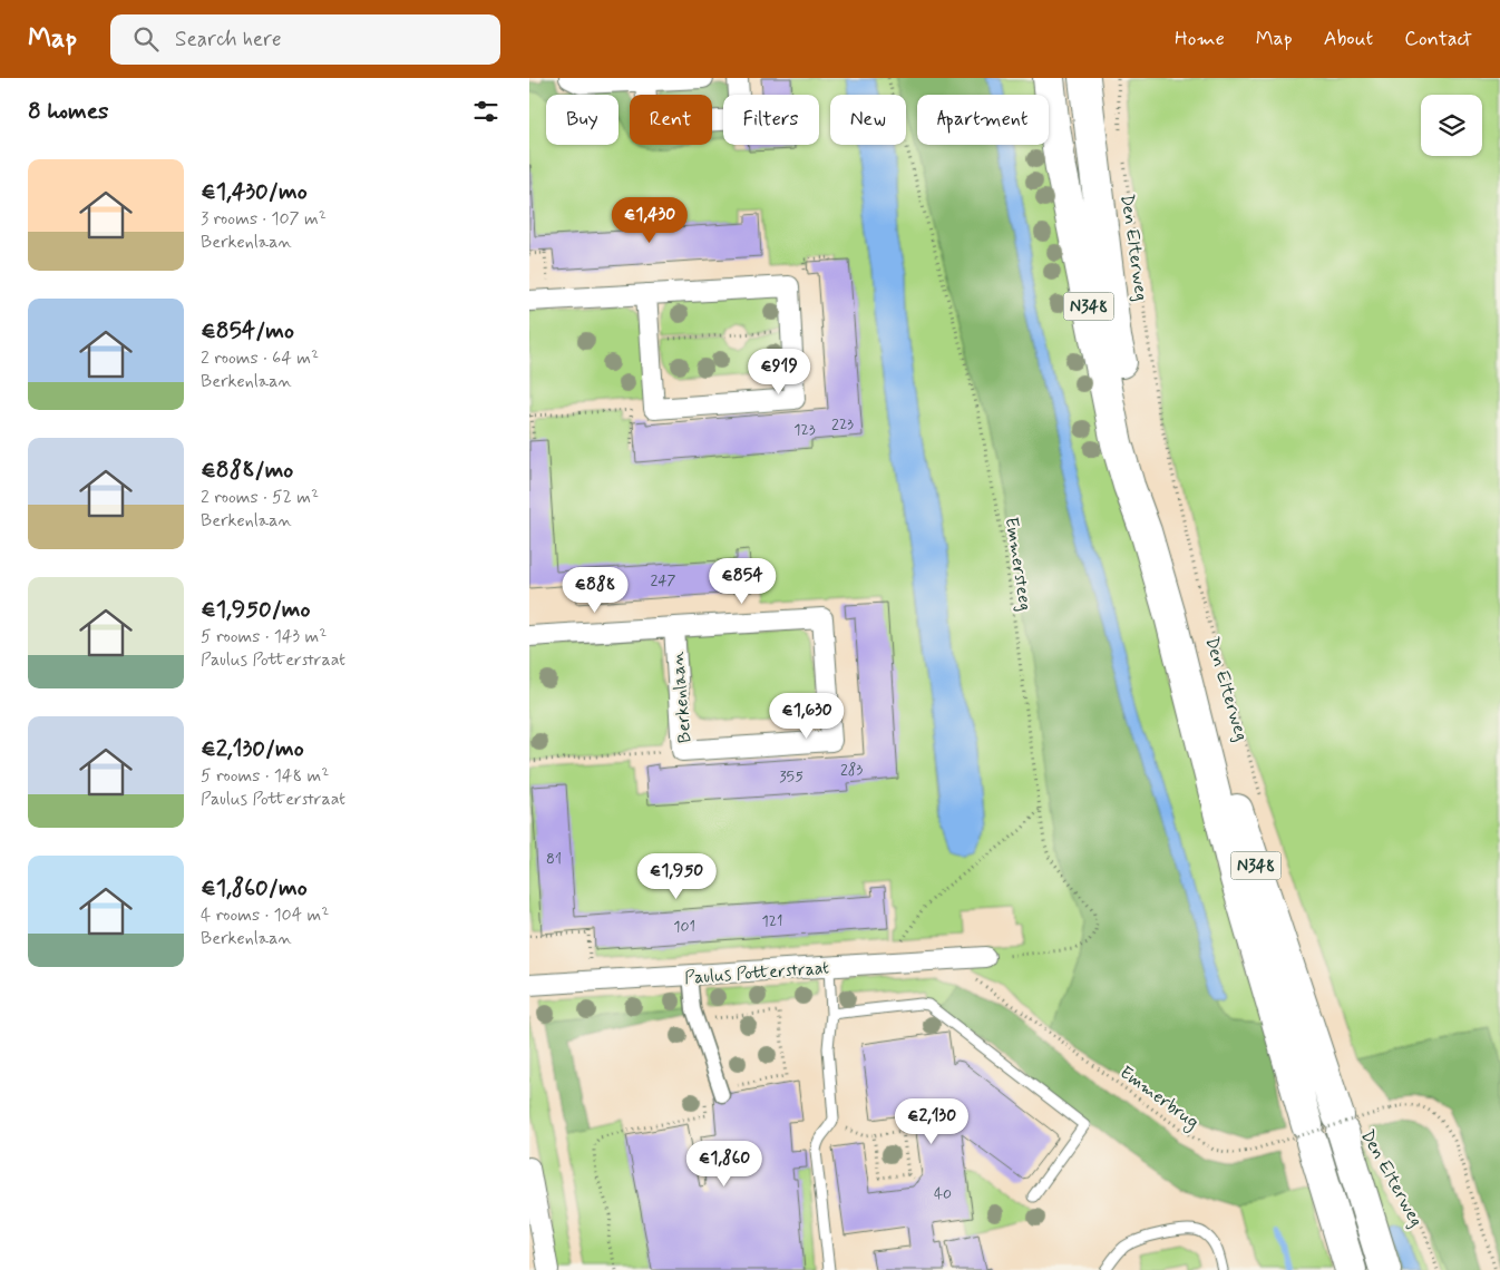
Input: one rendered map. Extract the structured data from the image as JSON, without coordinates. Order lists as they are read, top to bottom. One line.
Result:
{"streets":{"main road":["Den Elterweg","N348"],"street":["Berkenlaan","Paulus Potterstraat"],"path":["Emmersteeg","Emmerbrug"]},"crossings":[["Emmersteeg","Paulus Potterstraat"]],"house_numbers":["223","123","247","283","355","81","121","101","40"],"page":{"header":"Map","search":"Search here","nav":["Home","Map","About","Contact"],"heading":"8 homes","chip":["Buy","Rent","Filters","New","Apartment"],"list":[{"name":"€1,430/mo","note":"3 rooms · 107 m² · Berkenlaan"},{"name":"€854/mo","note":"2 rooms · 64 m² · Berkenlaan"},{"name":"€888/mo","note":"2 rooms · 52 m² · Berkenlaan"},{"name":"€1,950/mo","note":"5 rooms · 143 m² · Paulus Potterstraat"},{"name":"€2,130/mo","note":"5 rooms · 148 m² · Paulus Potterstraat"},{"name":"€1,860/mo","note":"4 rooms · 104 m² · Berkenlaan"}],"price":["€1,430","€919","€854","€888","€1,630","€1,950","€2,130","€1,860"]}}
